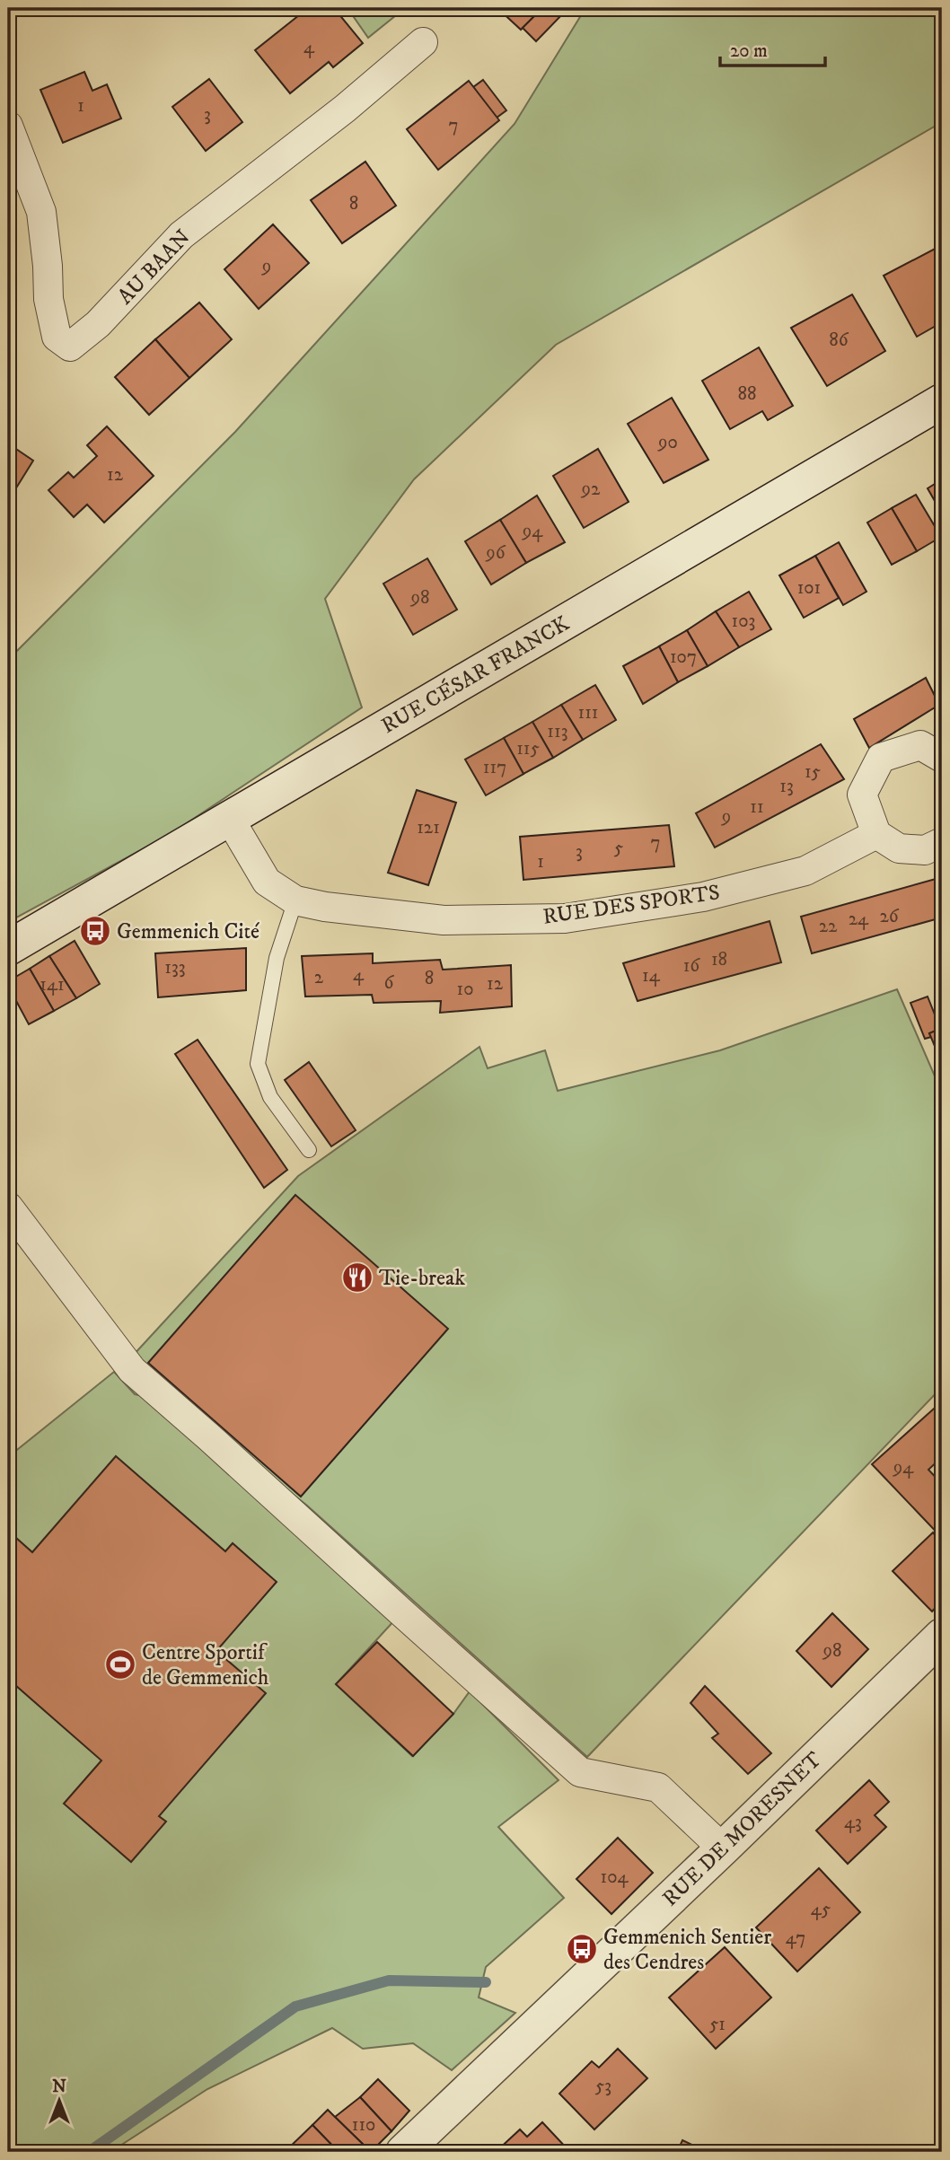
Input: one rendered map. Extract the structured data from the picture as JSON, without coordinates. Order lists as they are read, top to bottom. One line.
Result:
{"streets":{"main road":["RUE CÉSAR FRANCK","RUE DE MORESNET"],"street":["AU BAAN","RUE DES SPORTS"]},"crossings":[["RUE CÉSAR FRANCK","RUE DES SPORTS"]],"places":{"bus stop":["Gemmenich Cité","Gemmenich Sentier des Cendres"],"restaurant":["Tie-break"],"sports":["Centre Sportif de Gemmenich"]},"house_numbers":["4","1","3","7","8","9","86","88","90","12","92","94","96","101","98","103","107","111","113","115","117","15","13","11","9","121","7","5","3","1","26","24","22","18","16","133","4","14","2","8","6","12","141","10","94","98","43","104","45","47","51","53","110"],"scale_bar":"20 m","north":"top"}
